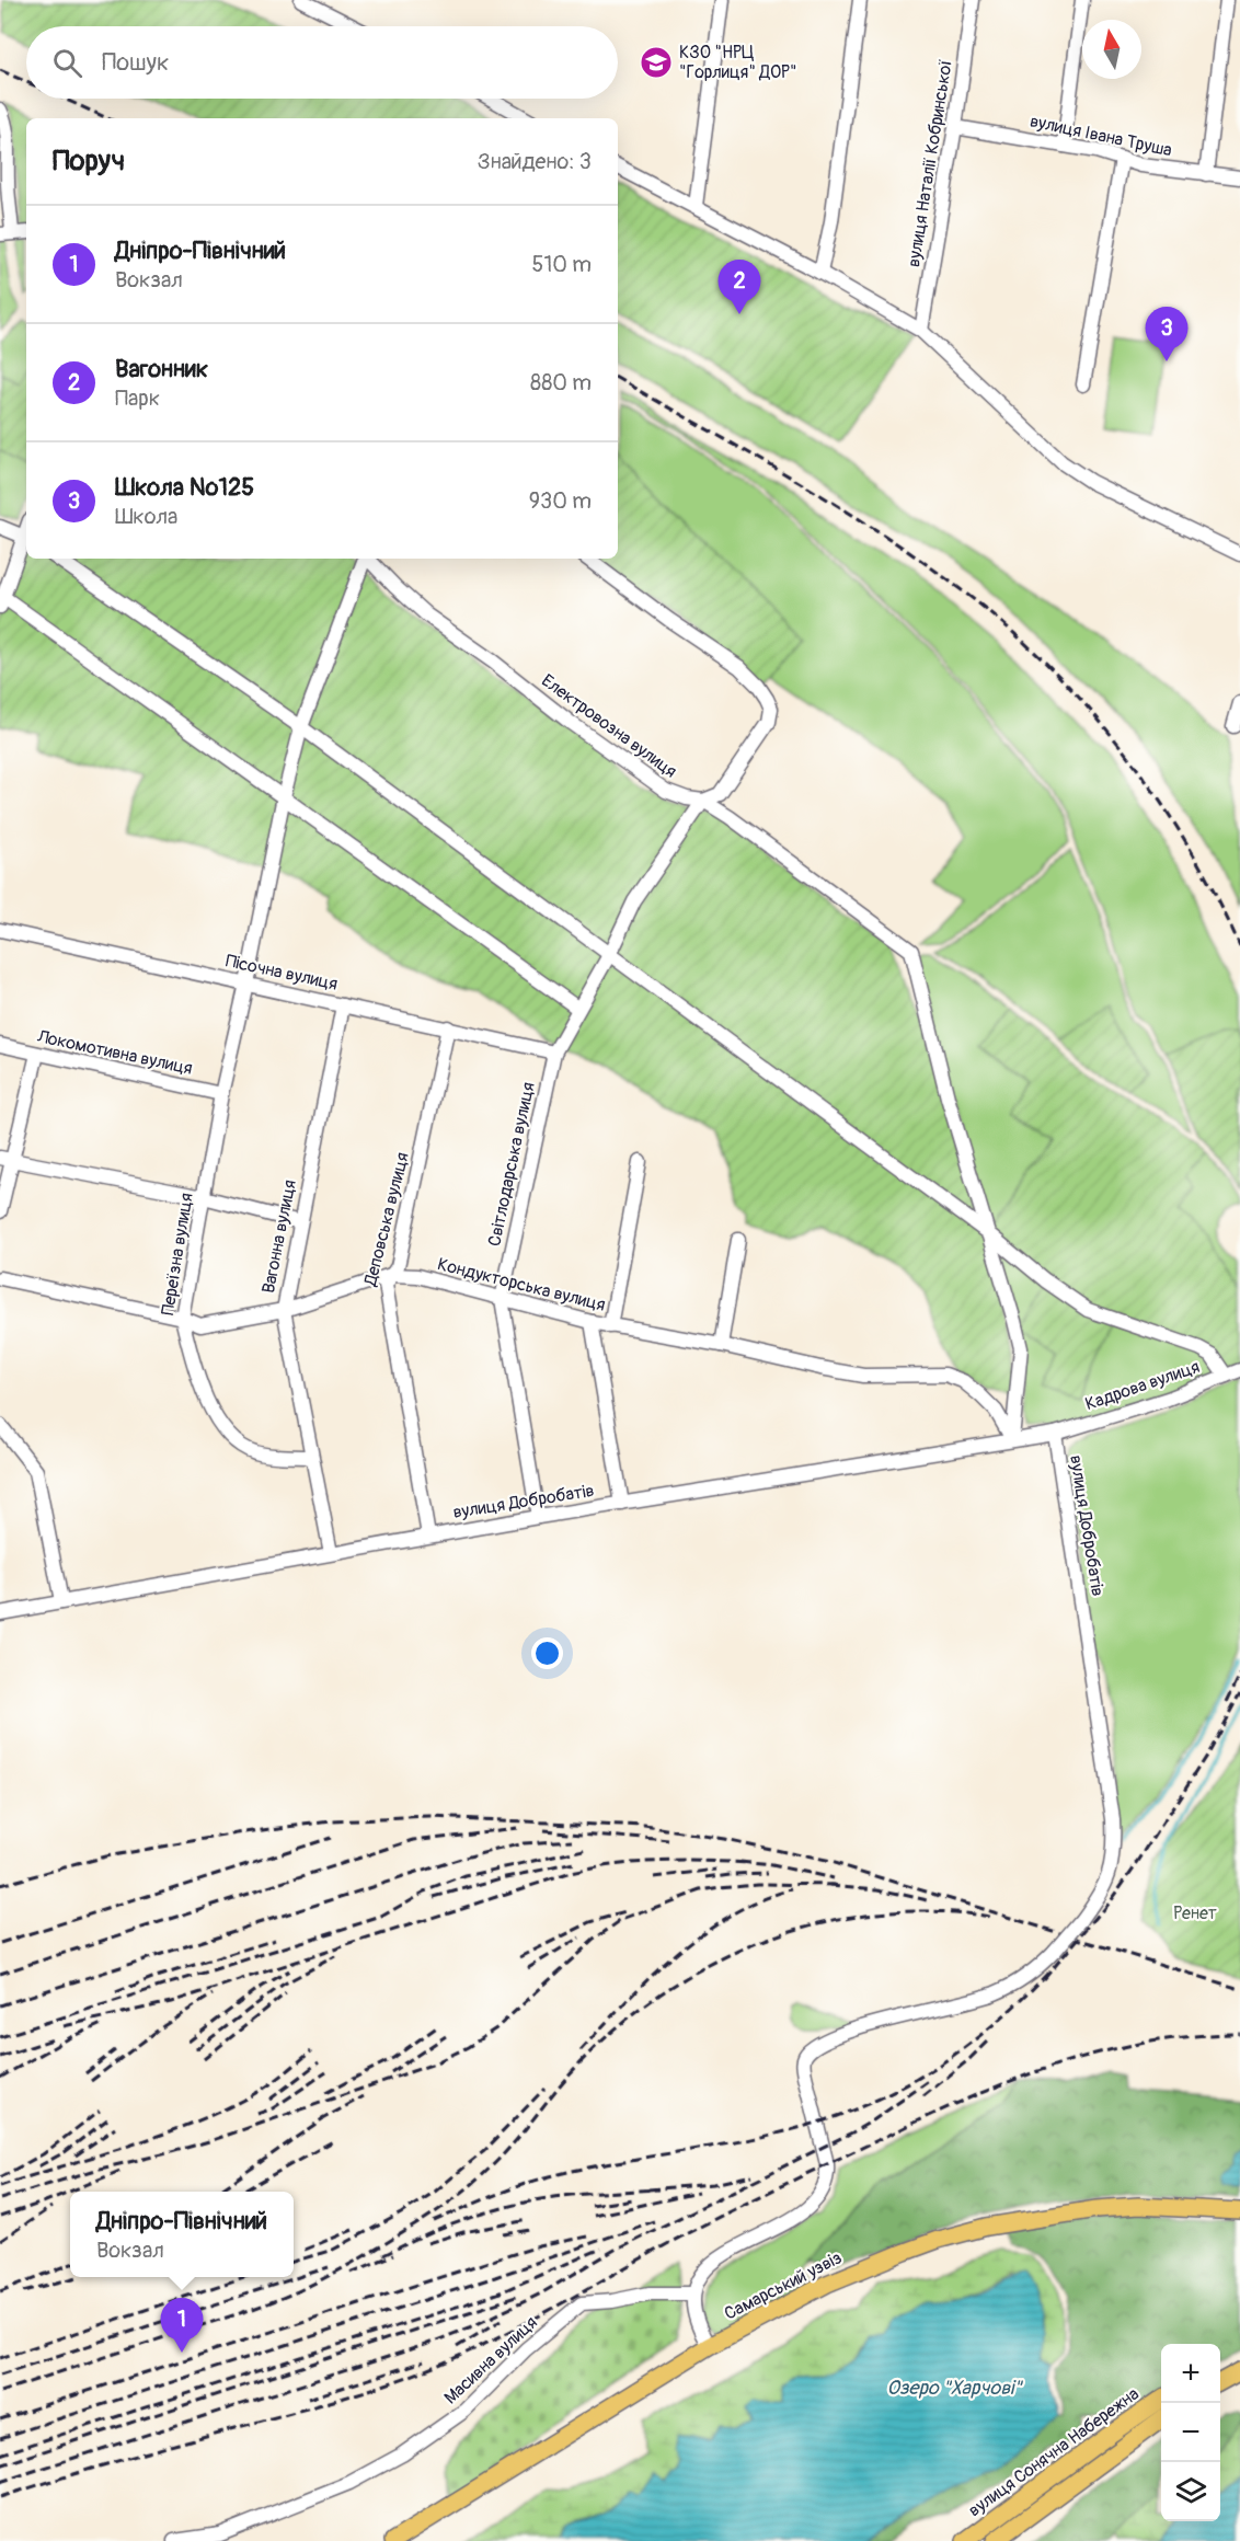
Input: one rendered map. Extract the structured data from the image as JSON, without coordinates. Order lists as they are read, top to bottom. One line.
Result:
{"streets":{"main road":["Самарський узвіз","вулиця Сонячна Набережна"],"street":["вулиця Івана Труша","вулиця Наталії Кобринської","Електровозна вулиця","Пісочна вулиця","Локомотивна вулиця","Світлодарська вулиця","Деповська вулиця","Вагонна вулиця","Переїзна вулиця","Кондукторська вулиця","Кадрова вулиця","вулиця Добробатів","Масивна вулиця"]},"crossings":[["вулиця Івана Труша","вулиця Наталії Кобринської"],["Електровозна вулиця","Світлодарська вулиця"],["Пісочна вулиця","Світлодарська вулиця"],["Пісочна вулиця","Деповська вулиця"],["Пісочна вулиця","Вагонна вулиця"],["Пісочна вулиця","Переїзна вулиця"],["Локомотивна вулиця","Переїзна вулиця"],["Світлодарська вулиця","Кондукторська вулиця"],["Світлодарська вулиця","вулиця Добробатів"],["Деповська вулиця","Кондукторська вулиця"],["Деповська вулиця","вулиця Добробатів"],["Вагонна вулиця","Переїзна вулиця"],["Вагонна вулиця","Кондукторська вулиця"],["Вагонна вулиця","вулиця Добробатів"],["Переїзна вулиця","Кондукторська вулиця"],["Кондукторська вулиця","вулиця Добробатів"],["Кадрова вулиця","вулиця Добробатів"],["вулиця Добробатів","Масивна вулиця"]],"water":["Озеро \"Харчові\""],"parks":["Ренет"],"places":{"school or university":["КЗО \"НРЦ \"Горлиця\" ДОР\""]},"north":"top","page":{"search":"Пошук","heading":["Поруч","Знайдено: 3"],"list":[{"mark":"1","name":"Дніпро-Північний","note":"Вокзал","value":"510 m"},{"mark":"2","name":"Вагонник","note":"Парк","value":"880 m"},{"mark":"3","name":"Школа №125","note":"Школа","value":"930 m"}],"pins":["2","3","1"],"popup":["Дніпро-Північний","Вокзал"],"map_buttons":["+","−"]}}
